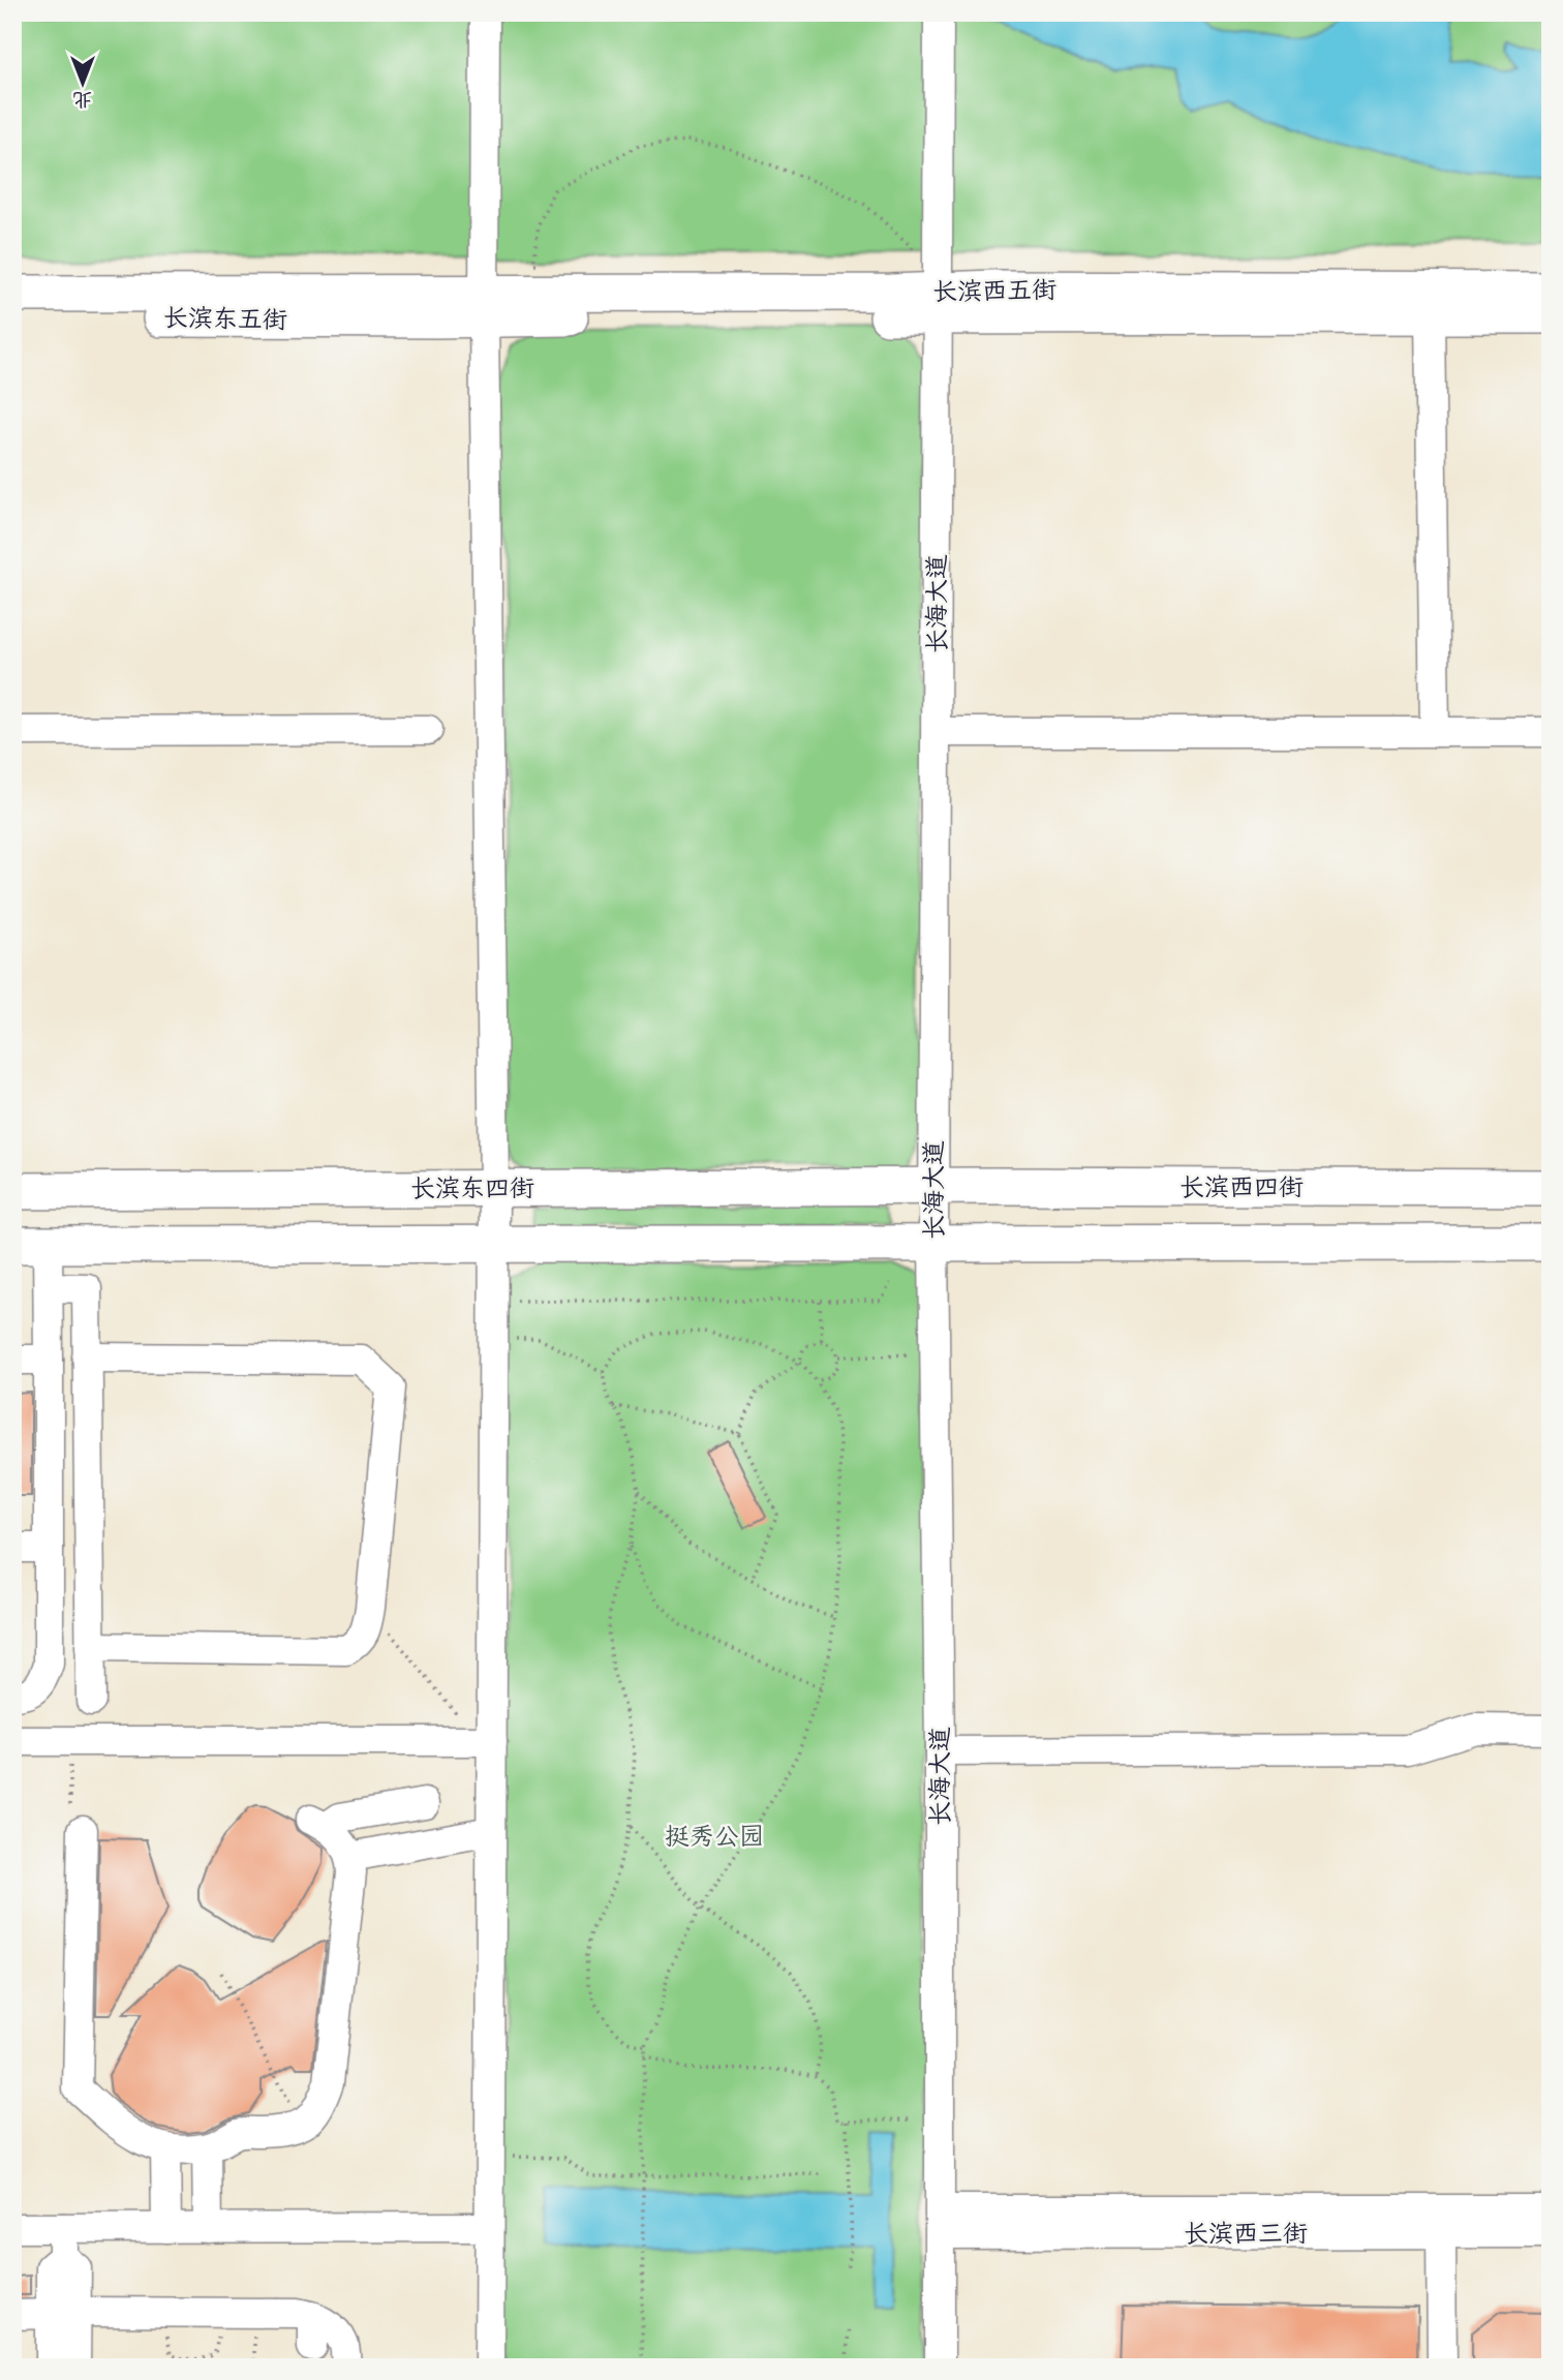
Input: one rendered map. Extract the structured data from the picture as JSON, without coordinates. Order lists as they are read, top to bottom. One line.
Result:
{"streets":{"main road":["长滨西五街","长滨东五街","长滨西四街","长滨东四街"],"street":["长海大道","长滨西三街"]},"crossings":[["长滨西五街","长滨东五街"],["长滨西五街","长海大道"],["长海大道","长滨西四街"],["长海大道","长滨东四街"],["长海大道","长滨西三街"],["长滨西四街","长滨东四街"]],"parks":["挺秀公园"],"north":"bottom"}
